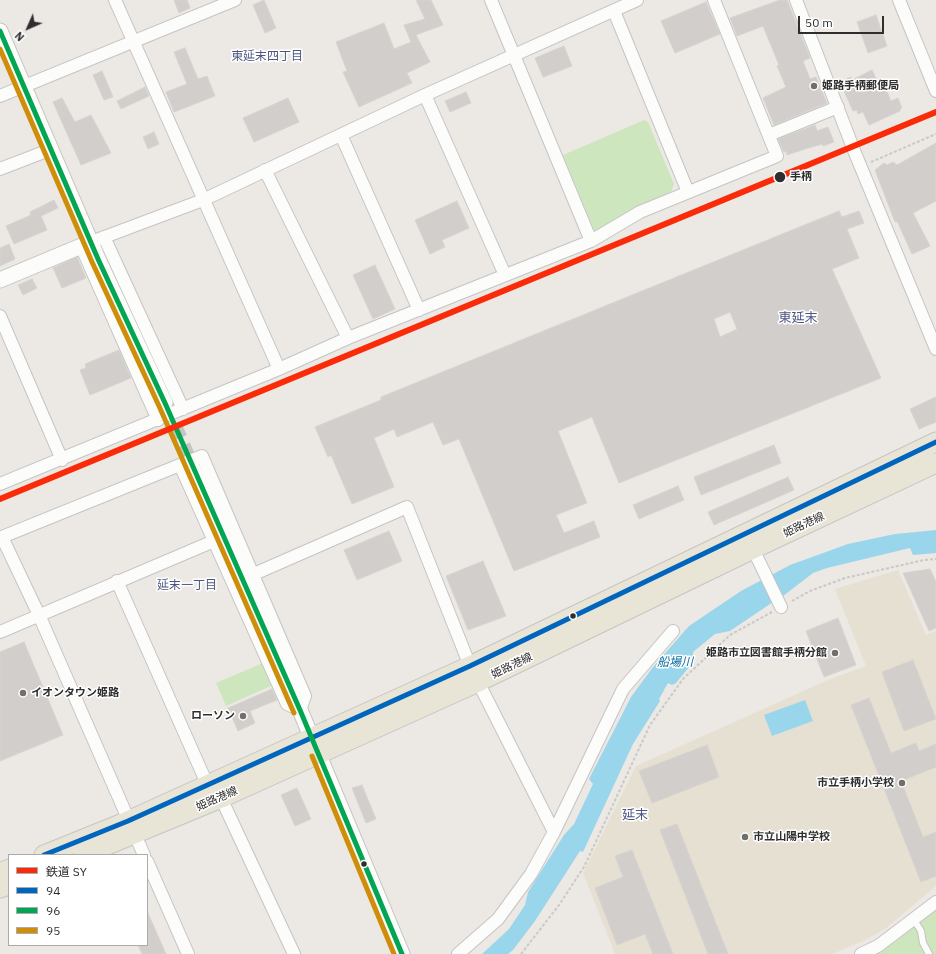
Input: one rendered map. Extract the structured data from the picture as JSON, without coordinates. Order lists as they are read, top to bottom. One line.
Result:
{"streets":{"main road":["姫路港線"]},"districts":["東延末四丁目","東延末","延末一丁目","延末"],"water":["船場川"],"places":["姫路手柄郵便局","手柄","姫路市立図書館手柄分館","イオンタウン姫路","ローソン","市立手柄小学校","市立山陽中学校"],"lines":["transit line 96","transit line 95","rail line SY","transit line 94"],"legend":["鉄道 SY","94","96","95"],"scale_bar":"50 m","north":"bottom left"}
